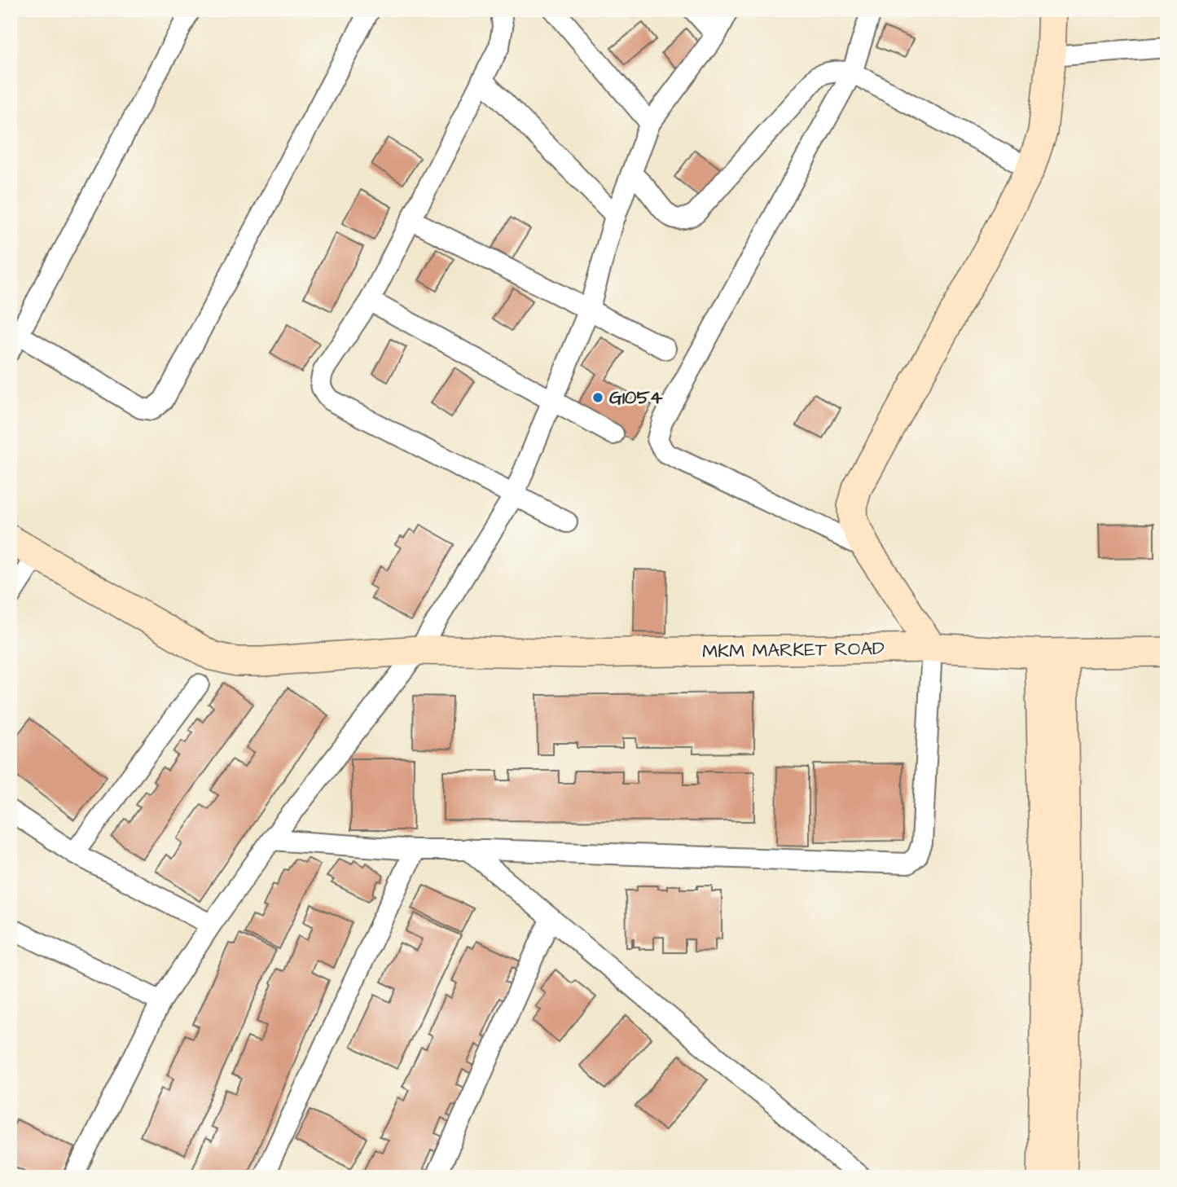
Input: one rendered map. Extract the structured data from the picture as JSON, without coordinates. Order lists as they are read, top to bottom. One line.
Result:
{"streets":{"street":["MKM MARKET ROAD"]},"places":["G1054"]}
